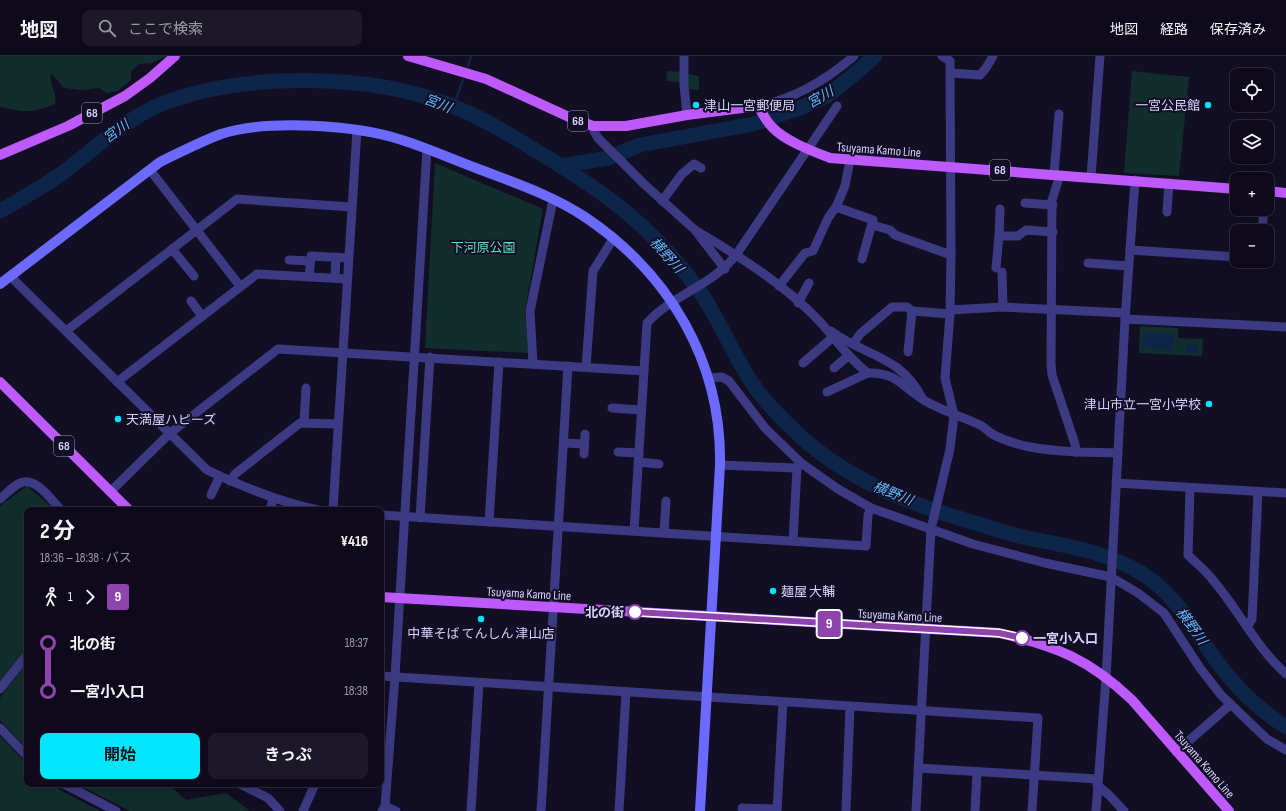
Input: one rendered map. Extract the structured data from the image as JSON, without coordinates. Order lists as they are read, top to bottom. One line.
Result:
{"streets":{"main road":["68","Tsuyama Kamo Line"]},"crossings":[["68","Tsuyama Kamo Line"]],"water":["宮川","横野川"],"parks":["下河原公園"],"places":["津山一宮郵便局","一宮公民館","津山市立一宮小学校","天満屋ハピーズ","麺屋 大輔","北の街","中華そば てんしん 津山店","一宮小入口"],"lines":["bus line 9"],"page":{"header":"地図","search":"ここで検索","nav":["地図","経路","保存済み"],"on_map":"9","map_buttons":["+","−"],"heading":["2 分","18:36 – 18:38 · バス","¥416"],"legs":["1","9"],"list":[{"name":"北の街","value":"18:37"},{"name":"一宮小入口","value":"18:38"}],"buttons":["開始","きっぷ"]}}
